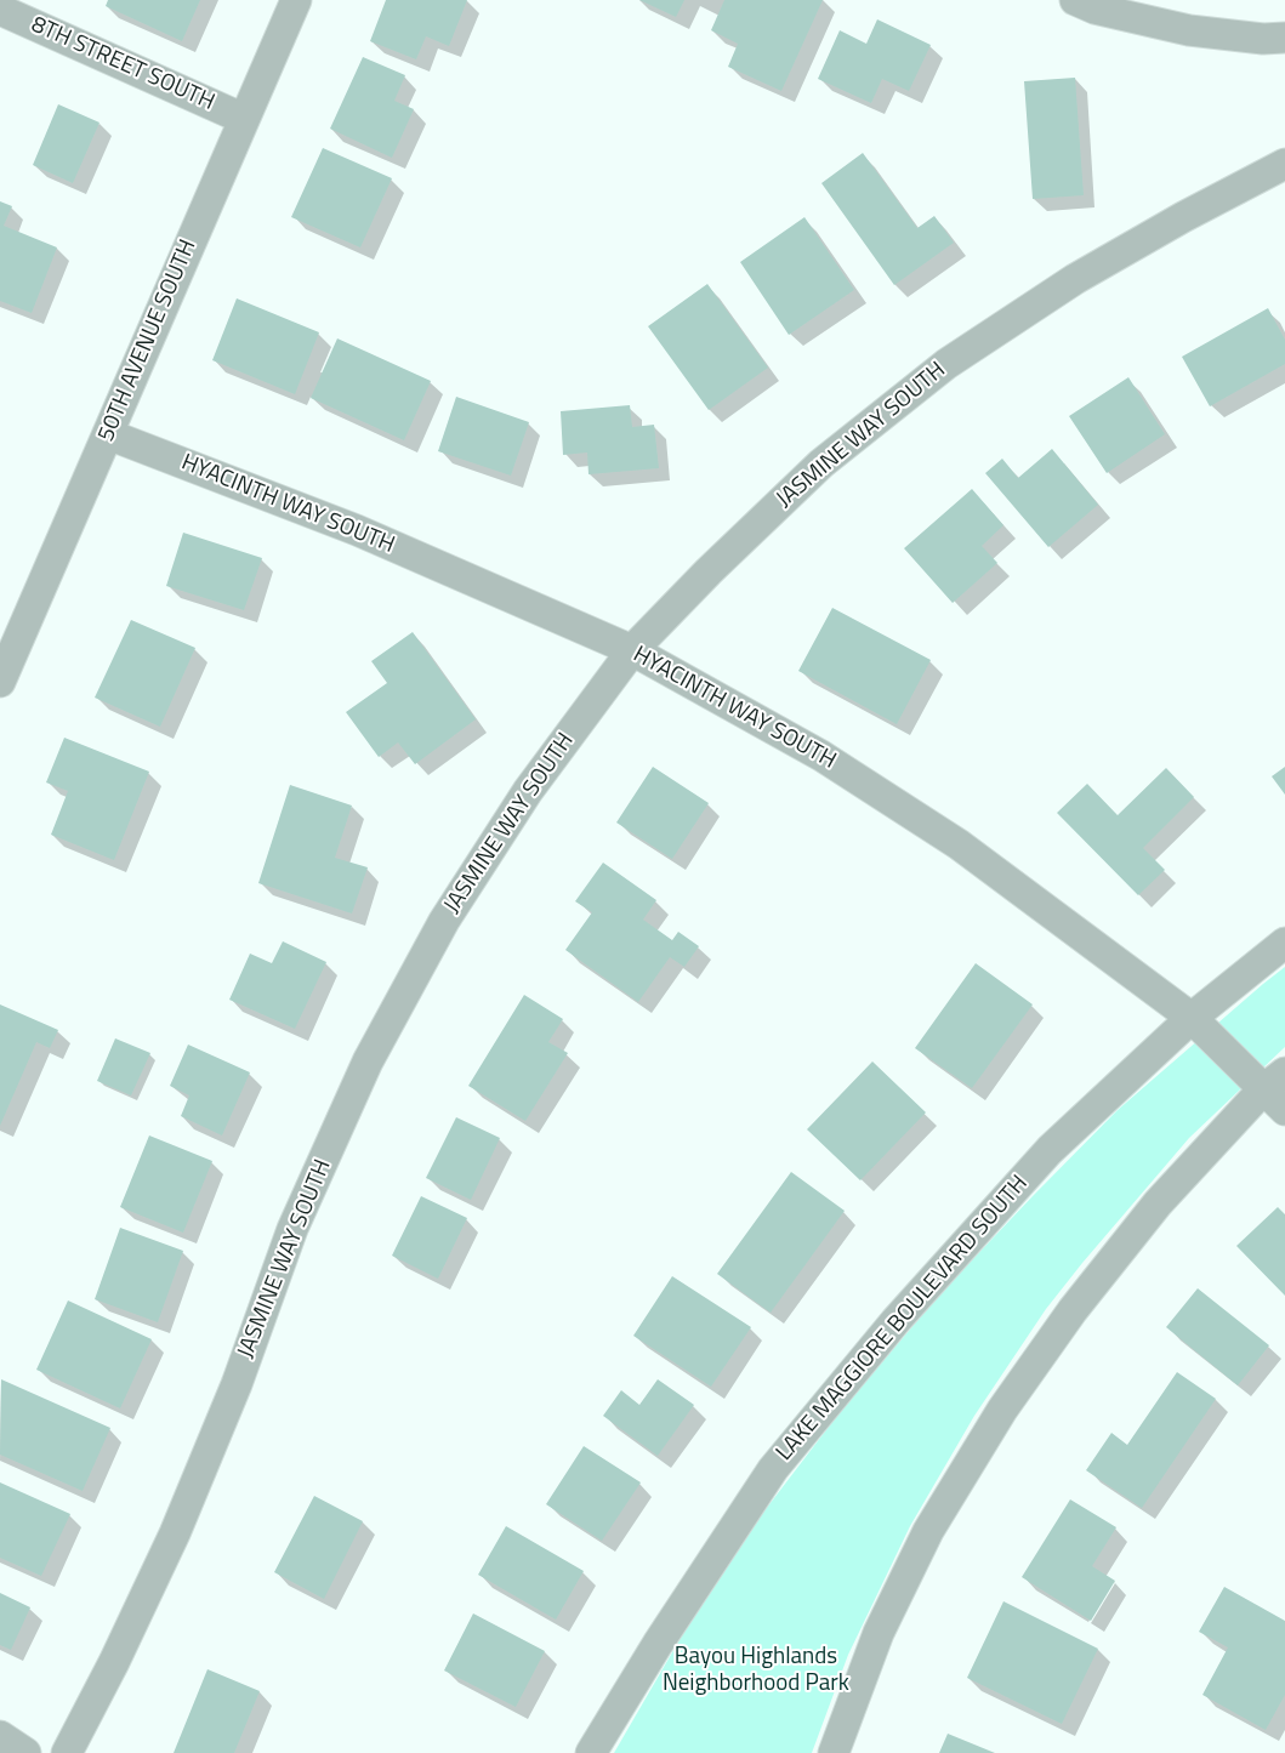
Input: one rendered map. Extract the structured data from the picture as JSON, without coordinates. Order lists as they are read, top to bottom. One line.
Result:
{"streets":{"street":["8TH STREET SOUTH","50TH AVENUE SOUTH","JASMINE WAY SOUTH","HYACINTH WAY SOUTH","LAKE MAGGIORE BOULEVARD SOUTH"]},"crossings":[["8TH STREET SOUTH","50TH AVENUE SOUTH"],["50TH AVENUE SOUTH","HYACINTH WAY SOUTH"],["JASMINE WAY SOUTH","HYACINTH WAY SOUTH"],["HYACINTH WAY SOUTH","LAKE MAGGIORE BOULEVARD SOUTH"]],"parks":["Bayou Highlands Neighborhood Park"]}
